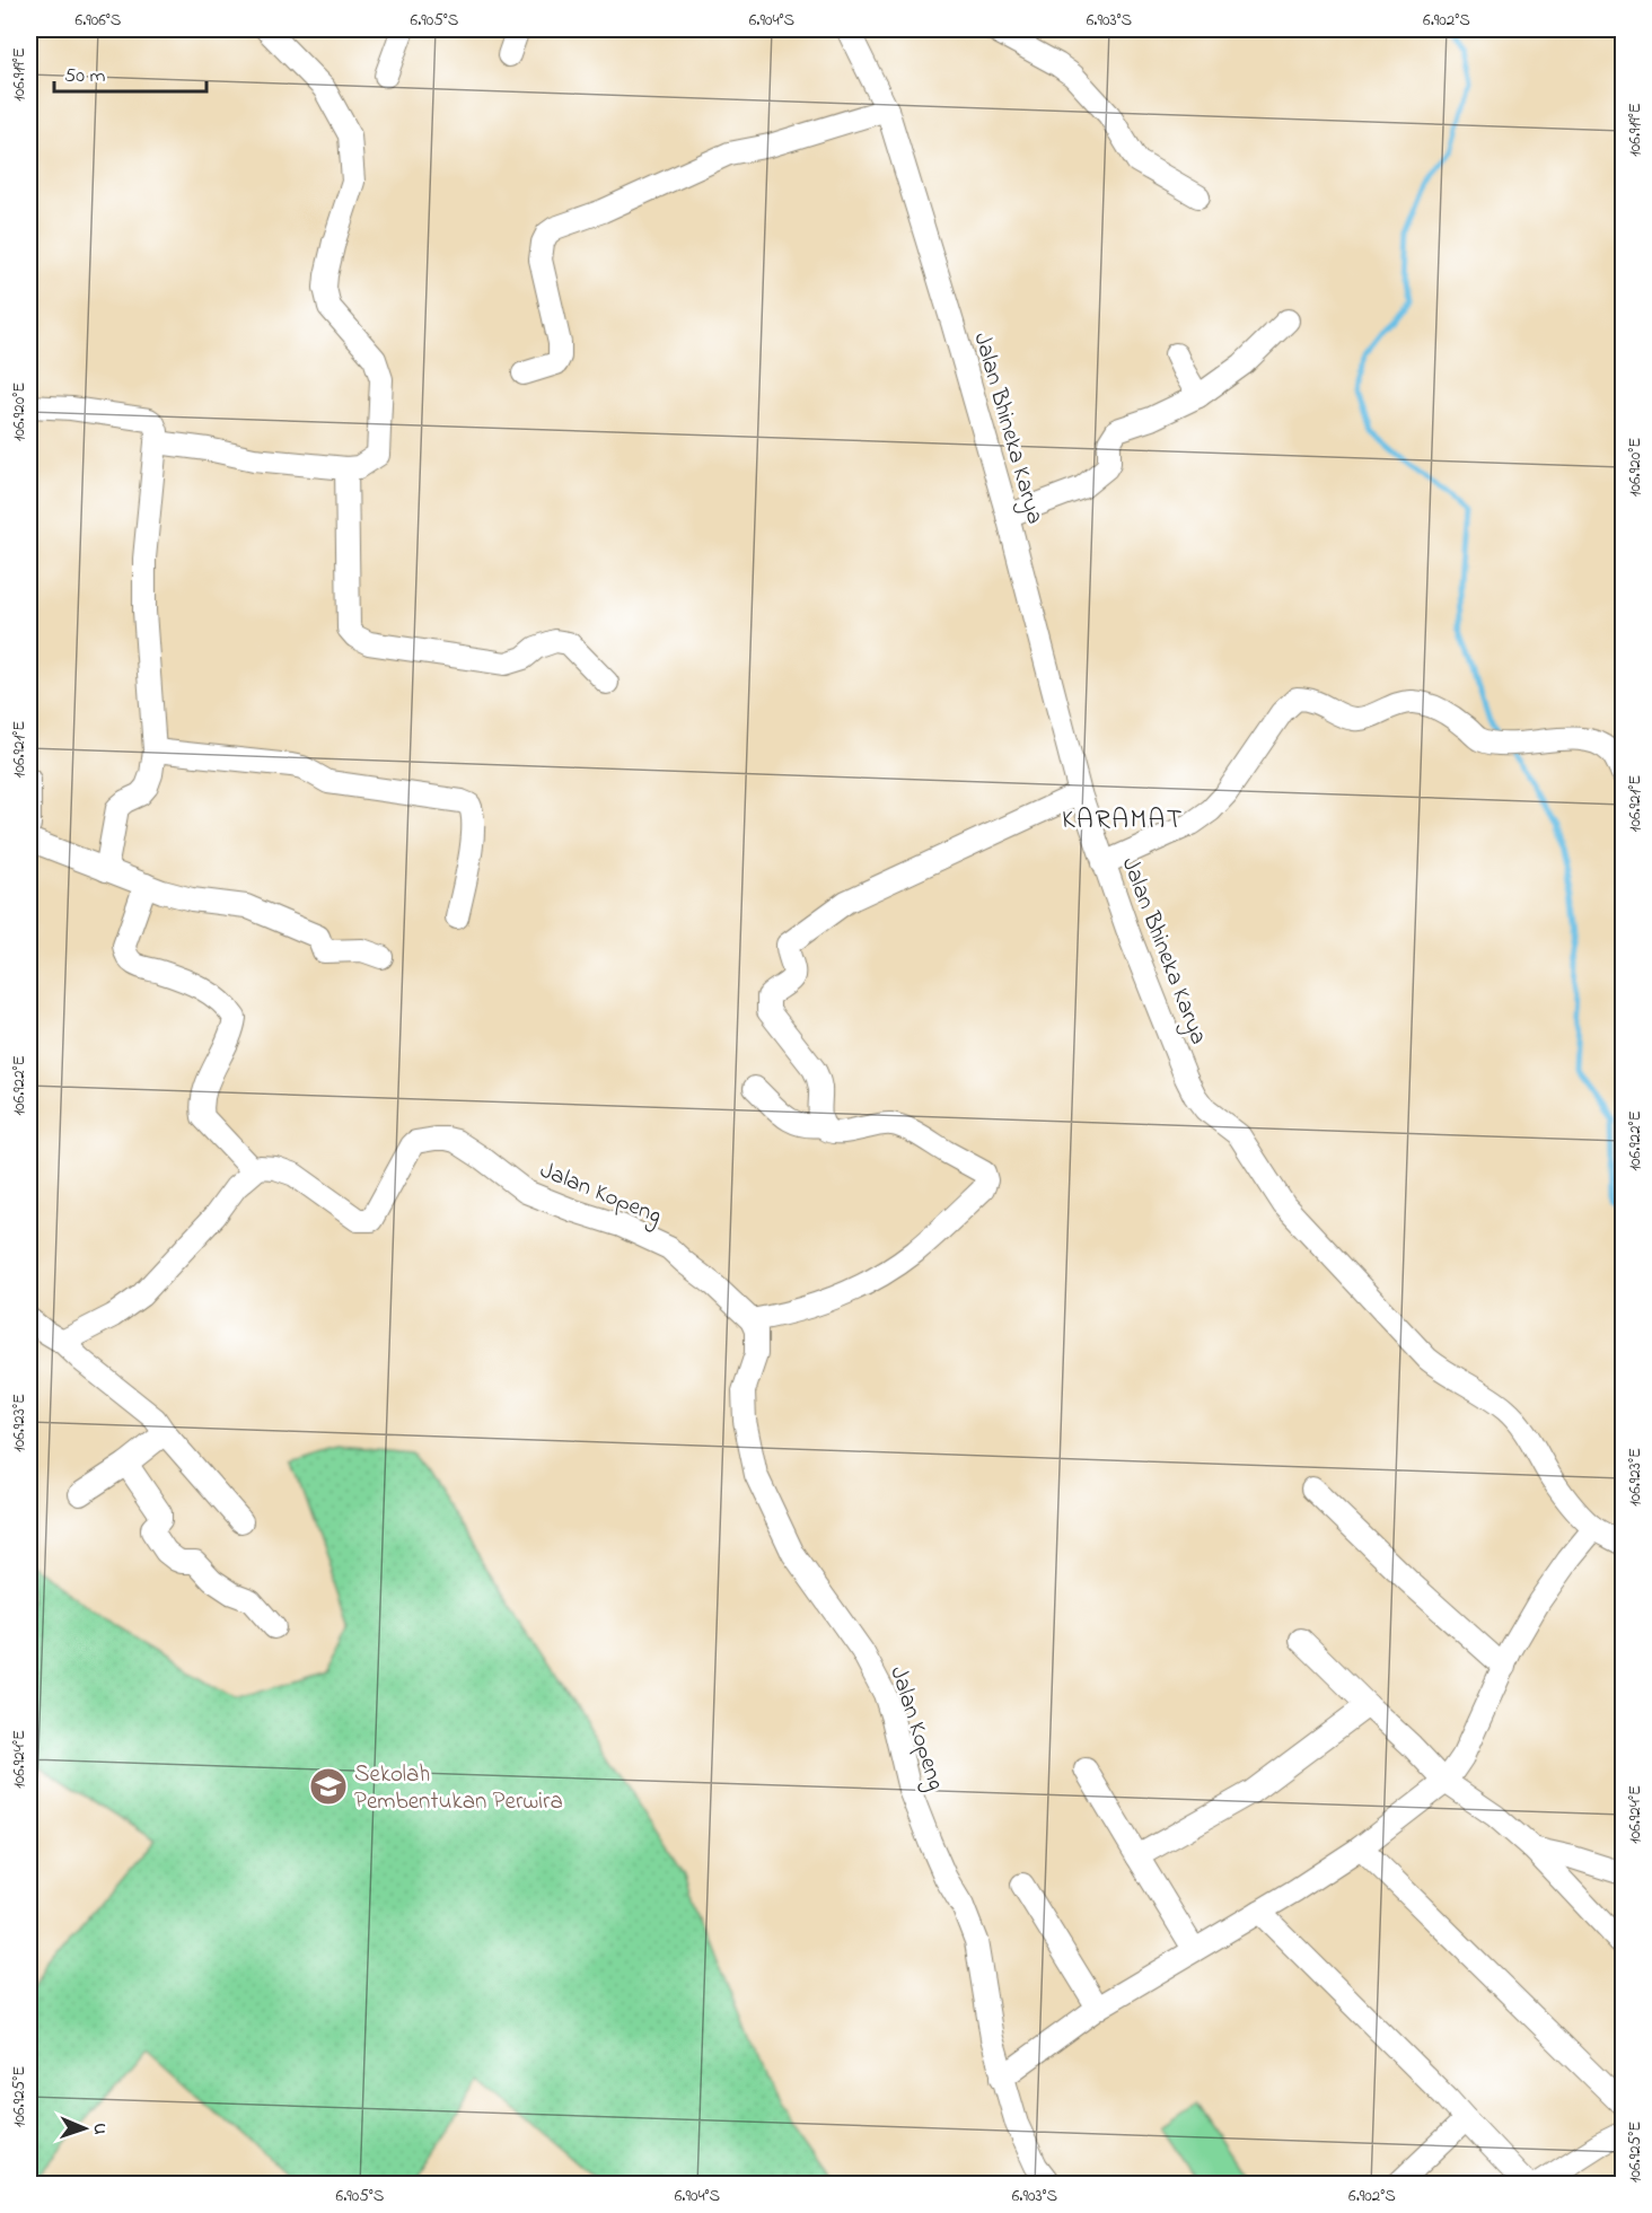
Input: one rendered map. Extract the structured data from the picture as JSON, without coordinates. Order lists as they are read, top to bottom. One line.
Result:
{"streets":{"street":["Jalan Bhineka Karya","Jalan Kopeng"]},"districts":["KARAMAT"],"places":{"school or university":["Sekolah Pembentukan Perwira"]},"scale_bar":"50 m","north":"right","coordinates":["6.906°S","6.905°S","6.904°S","6.903°S","6.902°S","106.919°E","106.920°E","106.921°E","106.922°E","106.923°E","106.924°E","106.925°E"]}
